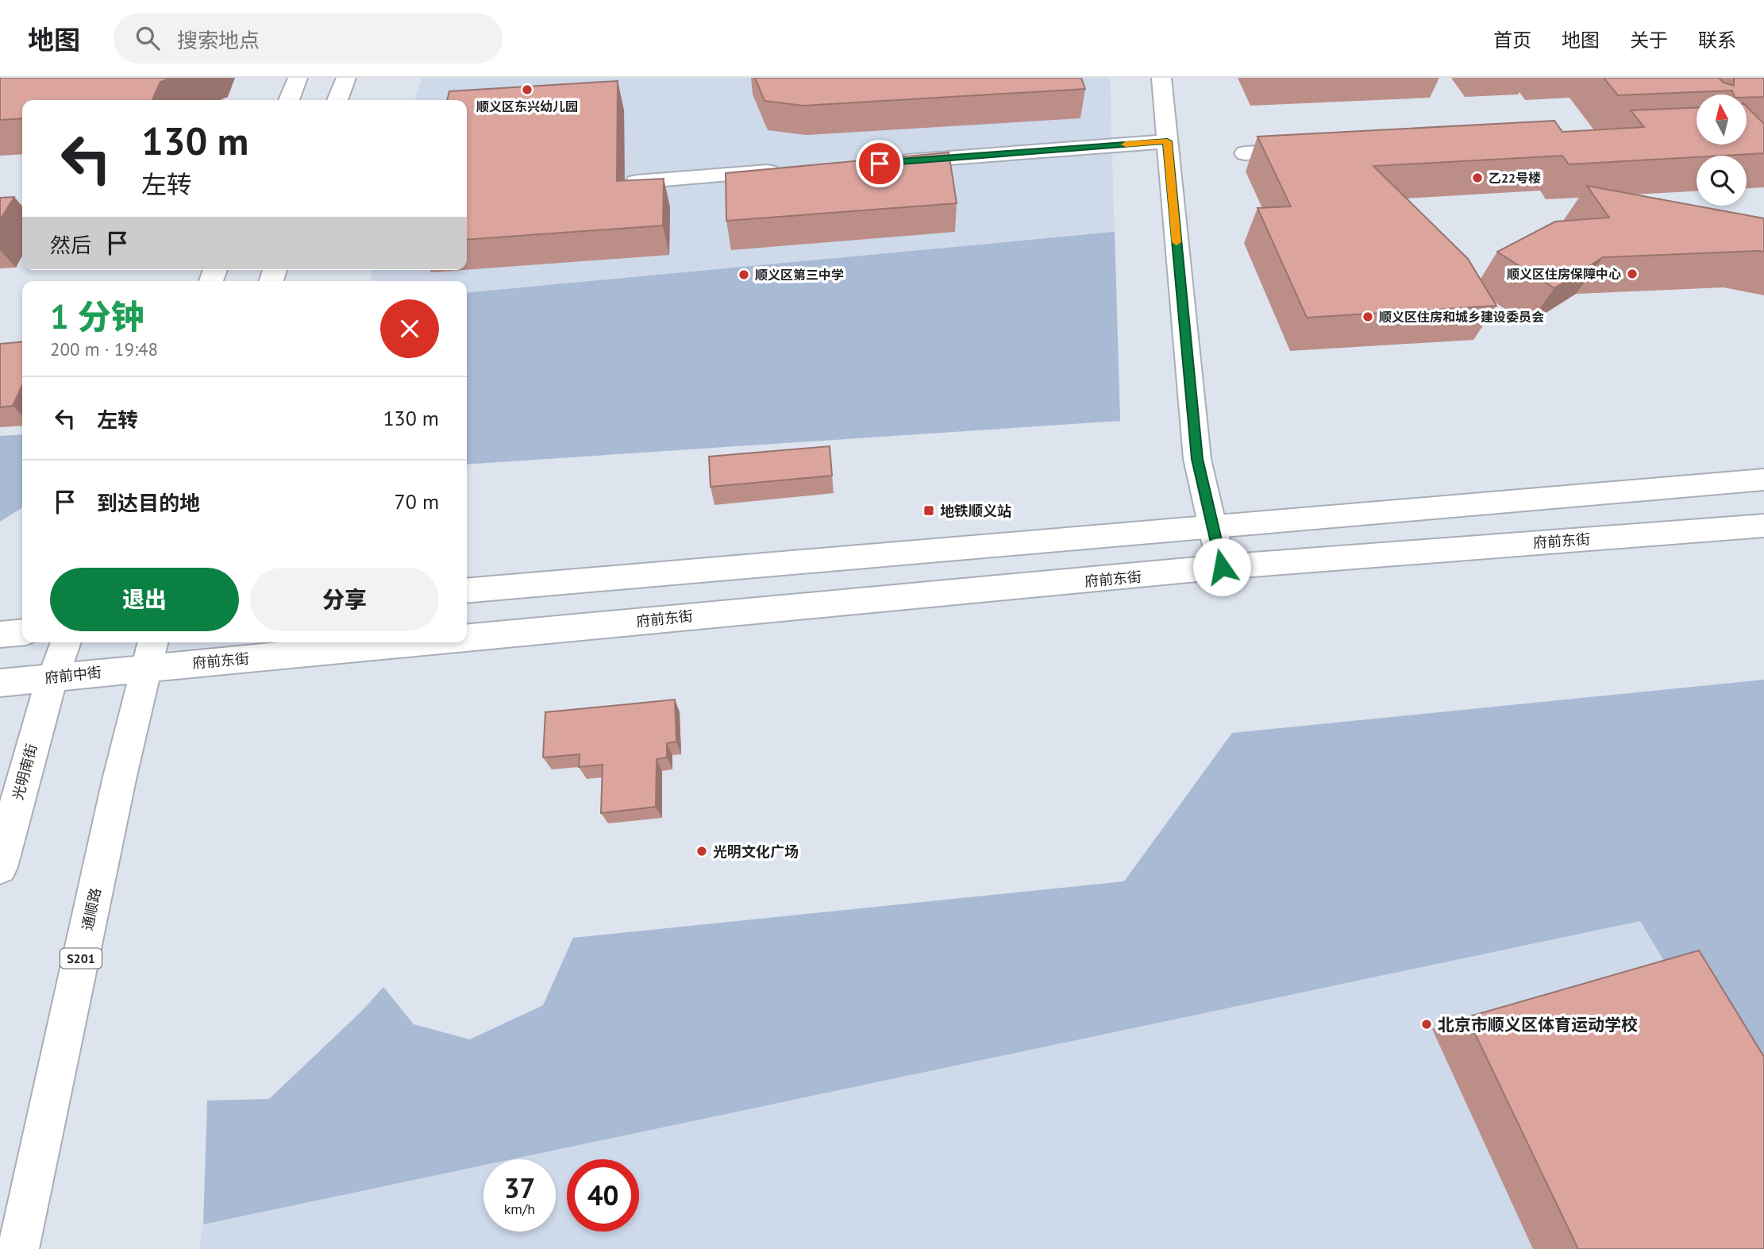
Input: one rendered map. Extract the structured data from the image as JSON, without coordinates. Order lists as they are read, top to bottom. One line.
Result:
{"streets":{"main road":["府前东街","府前中街","光明南街","通顺路","S201"]},"crossings":[["府前东街","府前中街"],["府前东街","通顺路"],["府前中街","光明南街"],["府前中街","通顺路"]],"places":{"other":["顺义区东兴幼儿园","乙22号楼","顺义区住房保障中心","顺义区第三中学","顺义区住房和城乡建设委员会","光明文化广场","北京市顺义区体育运动学校"],"transit":["地铁顺义站"]},"north":"top","page":{"header":"地图","search":"搜索地点","nav":["首页","地图","关于","联系"],"turn":["130 m","左转"],"then":"然后","heading":["1 分钟","200 m · 19:48"],"list":[{"name":"左转","value":"130 m"},{"name":"到达目的地","value":"70 m"}],"buttons":["退出","分享"],"speed":"37 km/h","limit":"40"}}
